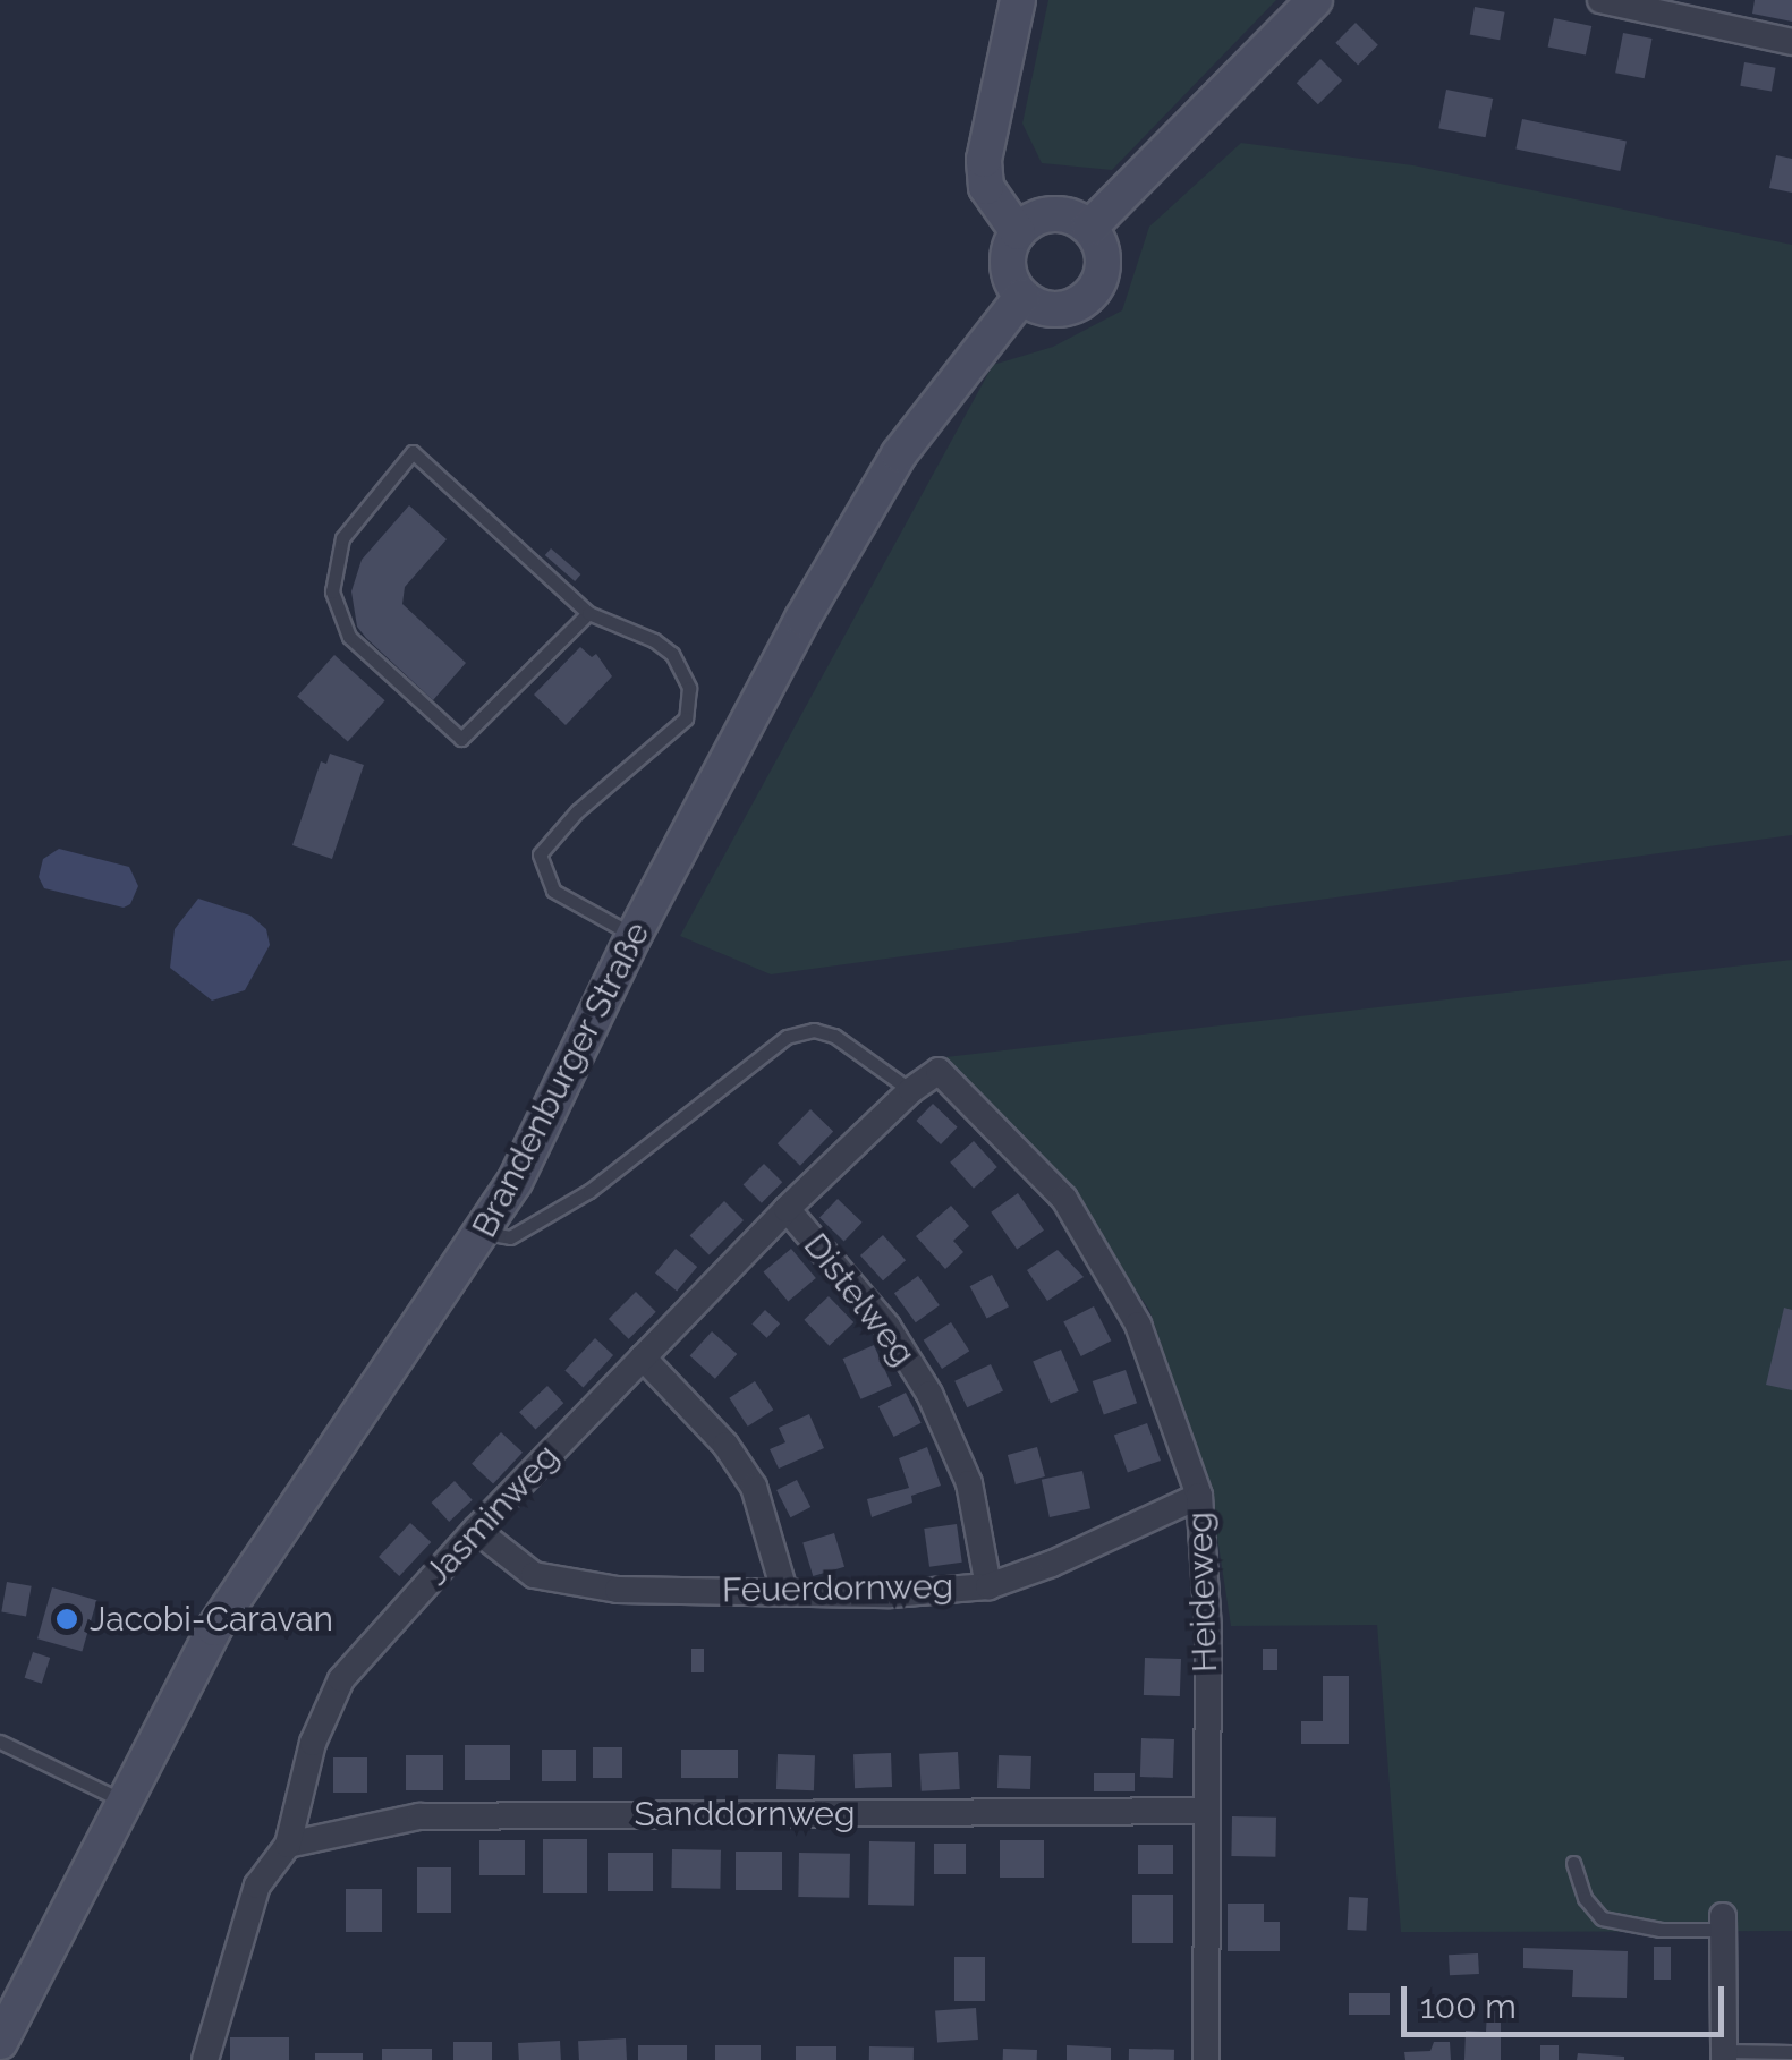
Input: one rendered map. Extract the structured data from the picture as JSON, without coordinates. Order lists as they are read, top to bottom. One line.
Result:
{"streets":{"street":["Brandenburger Straße","Distelweg","Jasminweg","Feuerdornweg","Heideweg","Sanddornweg"]},"crossings":[["Distelweg","Jasminweg"],["Distelweg","Feuerdornweg"],["Jasminweg","Feuerdornweg"],["Jasminweg","Heideweg"],["Jasminweg","Sanddornweg"],["Feuerdornweg","Heideweg"],["Heideweg","Sanddornweg"]],"places":["Jacobi-Caravan"],"scale_bar":"100 m"}
